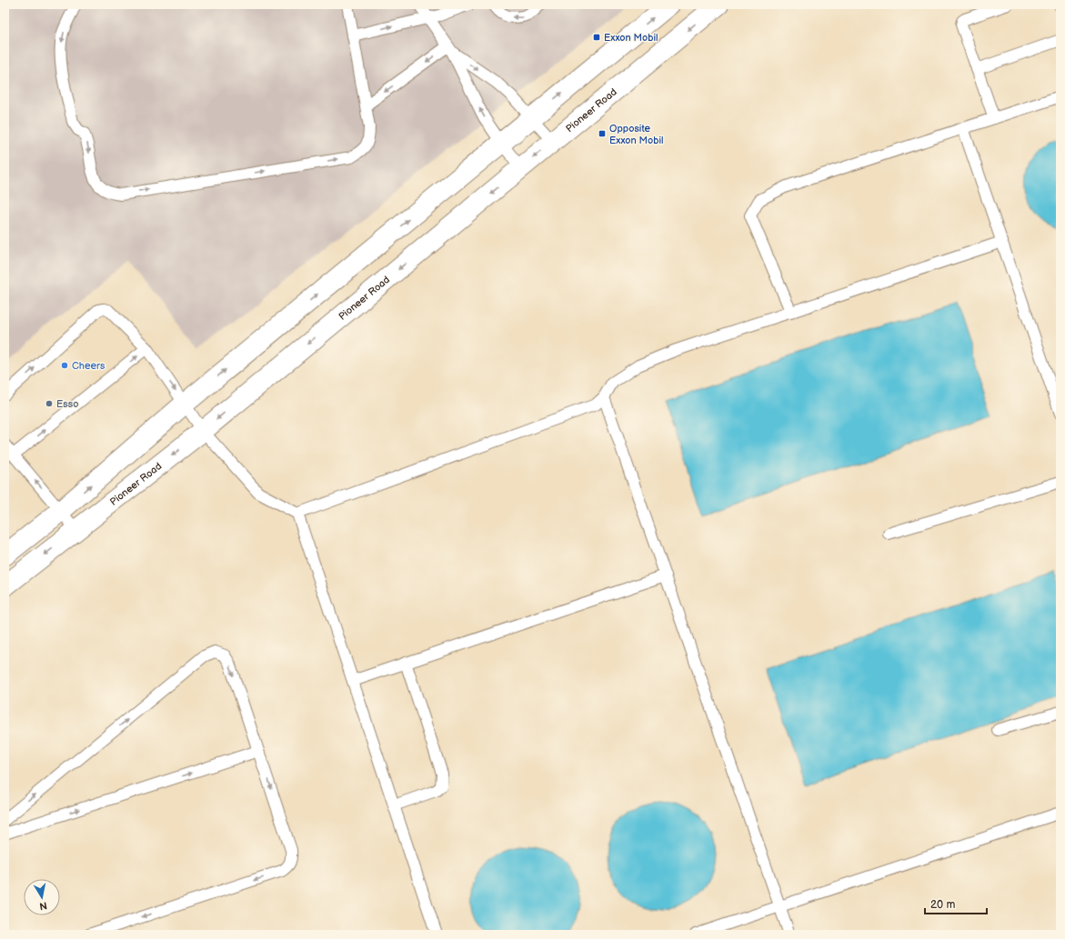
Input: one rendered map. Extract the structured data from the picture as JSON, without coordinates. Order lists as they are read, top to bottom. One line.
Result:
{"streets":{"main road":["Pioneer Road"]},"places":{"transit":["Exxon Mobil","Opposite Exxon Mobil"],"other":["Cheers","Esso"]},"scale_bar":"20 m","north":"bottom"}
